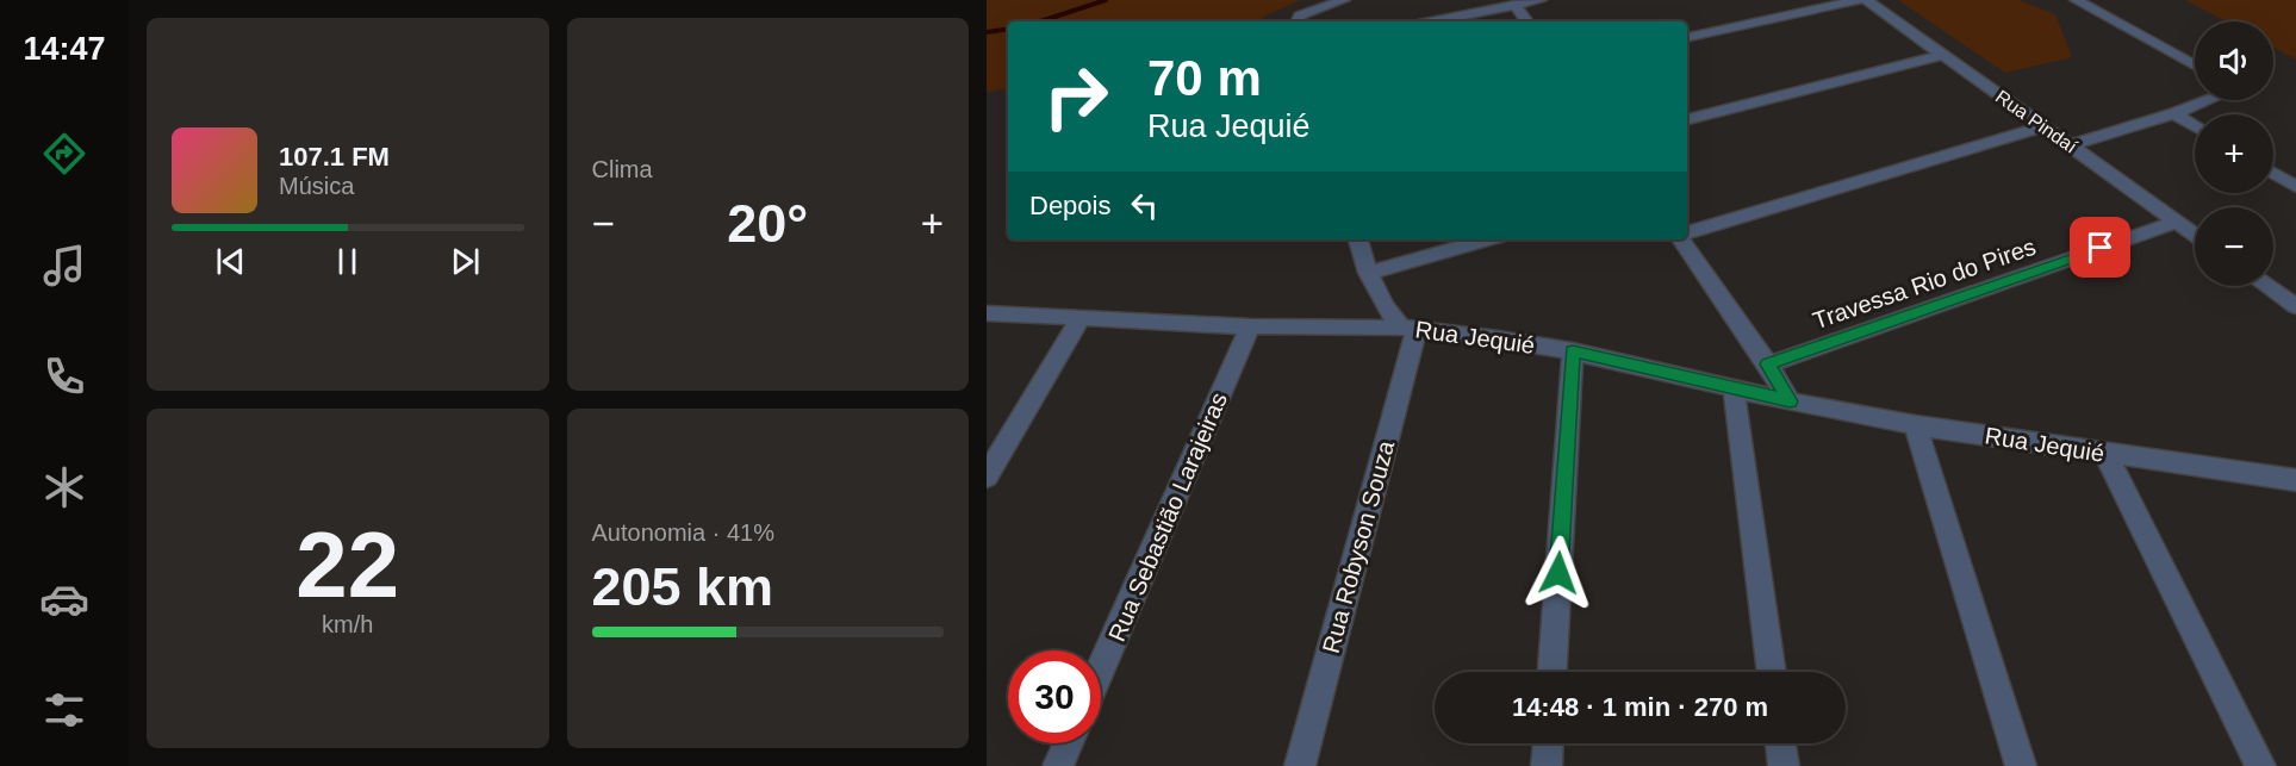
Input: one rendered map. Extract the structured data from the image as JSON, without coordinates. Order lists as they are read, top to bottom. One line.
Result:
{"streets":{"street":["Rua Pindaí","Travessa Rio do Pires","Rua Jequié","Rua Sebastião Larajeiras","Rua Robyson Souza"]},"crossings":[["Rua Pindaí","Travessa Rio do Pires"],["Rua Jequié","Rua Sebastião Larajeiras"],["Rua Jequié","Rua Robyson Souza"]],"page":{"tabs":"14:47","tile":["Clima",["22","km/h"],["Autonomia · 41%","205 km"]],"map_buttons":["+","−"],"turn":["70 m","Rua Jequié"],"song":["107.1 FM","Música"],"then":"Depois","heat":["−","20°","+"],"limit":"30","trip":"14:48 · 1 min · 270 m"}}
